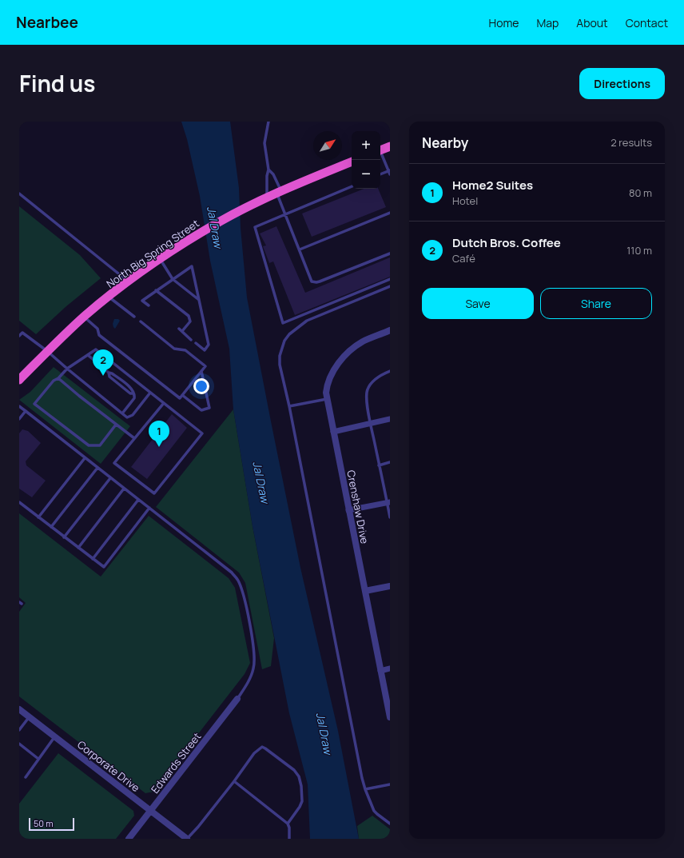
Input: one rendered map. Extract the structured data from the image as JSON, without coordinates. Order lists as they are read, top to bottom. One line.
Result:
{"streets":{"highway":["North Big Spring Street"],"street":["Crenshaw Drive","Edwards Street","Corporate Drive"]},"crossings":[["Edwards Street","Corporate Drive"]],"water":["Jal Draw"],"scale_bar":"50 m","north":"top right","page":{"header":"Nearbee","nav":["Home","Map","About","Contact"],"title":"Find us","buttons":["Directions",["Save","Share"]],"heading":["Nearby","2 results"],"map_buttons":["+","−"],"list":[{"mark":"1","name":"Home2 Suites","note":"Hotel","value":"80 m"},{"mark":"2","name":"Dutch Bros. Coffee","note":"Café","value":"110 m"}],"pins":["2","1"],"scale":"50 m"}}
